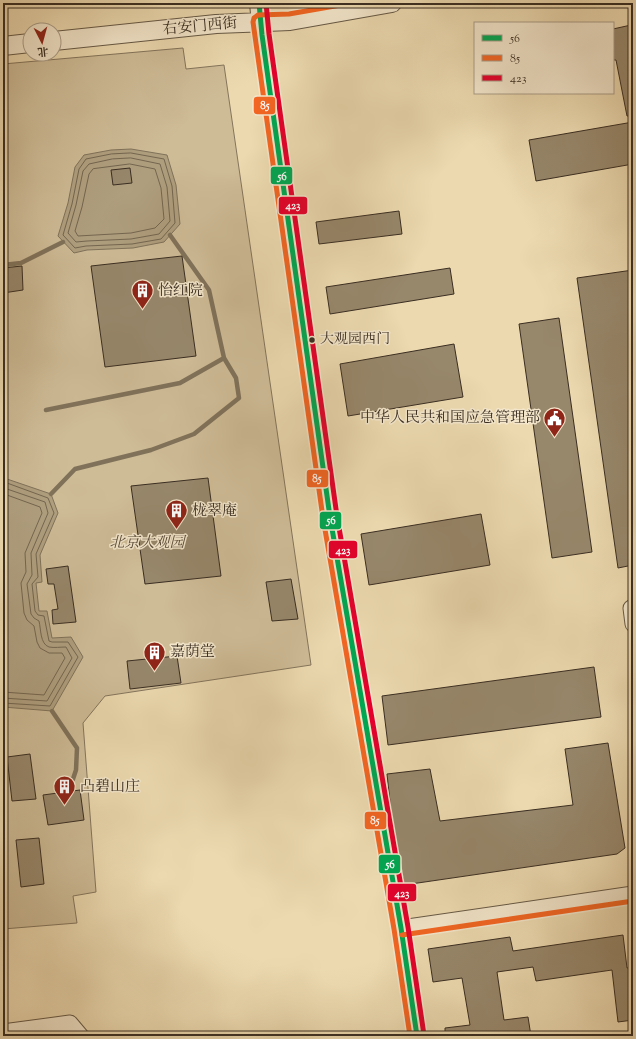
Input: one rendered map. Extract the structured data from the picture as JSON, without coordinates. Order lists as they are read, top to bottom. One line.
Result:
{"streets":{"street":["右安门西街"]},"parks":["北京大观园"],"places":{"building":["怡红院","栊翠庵","嘉荫堂","凸碧山庄"],"other":["大观园西门"],"public building":["中华人民共和国应急管理部"]},"lines":["transit line 56","transit line 85","transit line 423"],"legend":["56","85","423"],"north":"bottom"}
